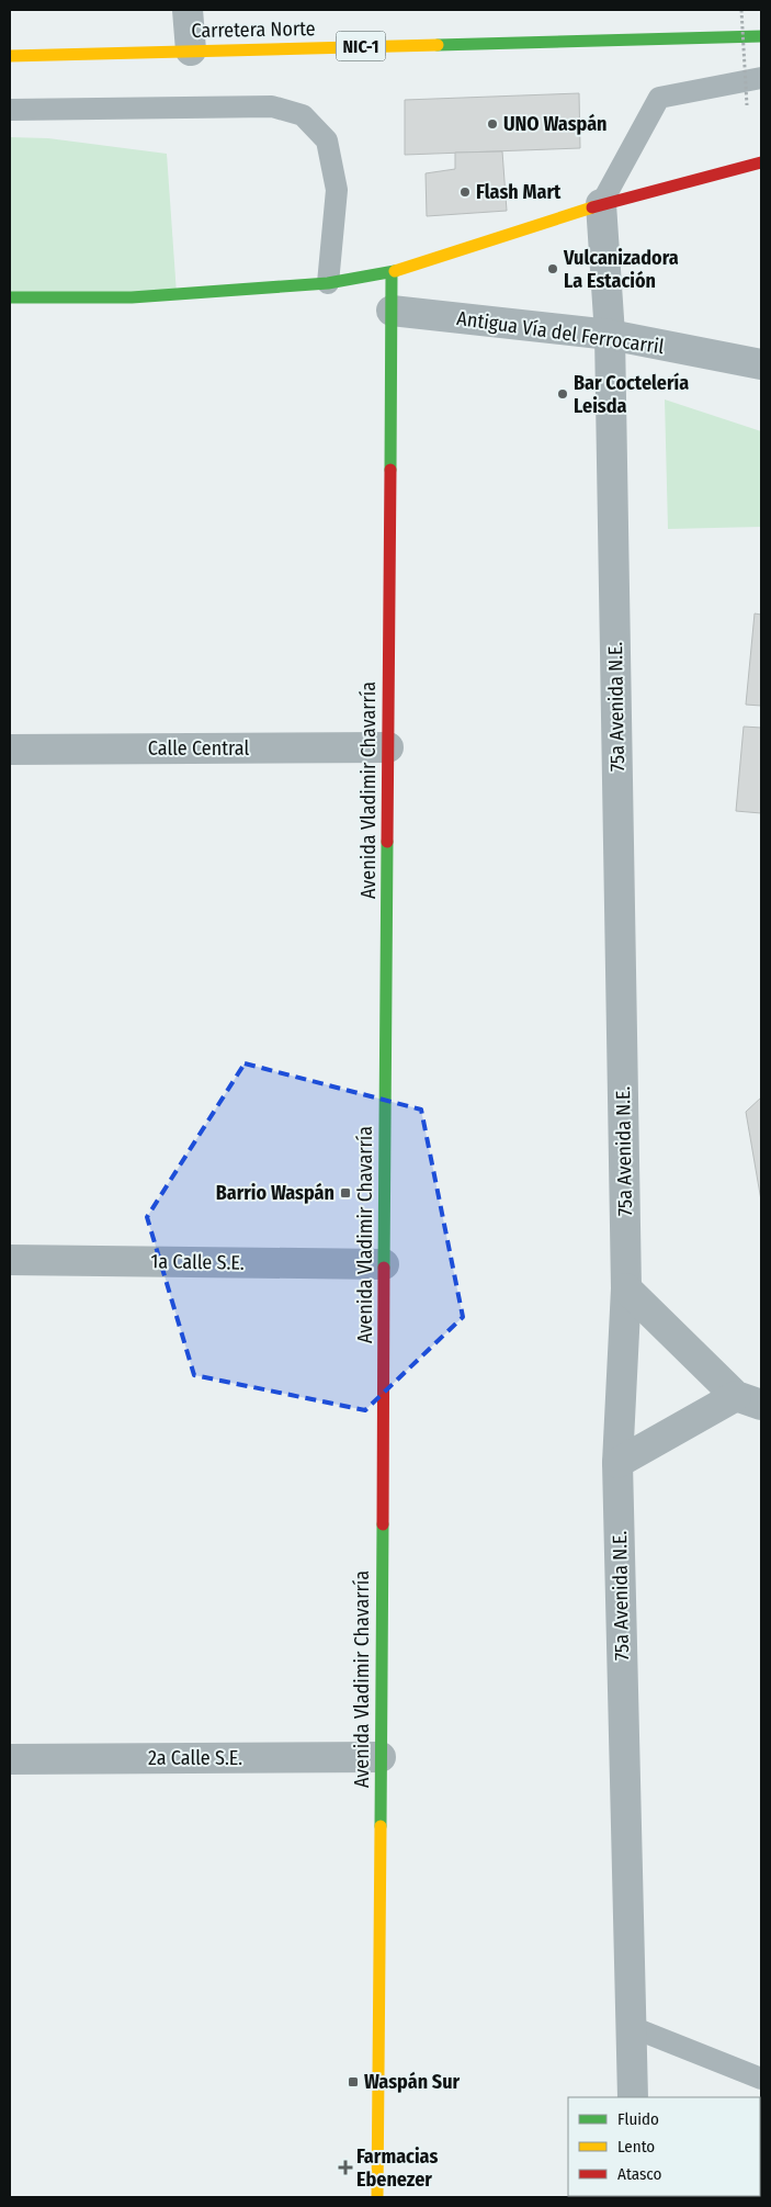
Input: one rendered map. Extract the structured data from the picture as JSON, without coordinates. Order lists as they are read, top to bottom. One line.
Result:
{"streets":{"main road":["Carretera Norte","NIC-1","Avenida Vladimir Chavarría"],"street":["Antigua Vía del Ferrocarril","75a Avenida N.E.","Calle Central","1a Calle S.E.","2a Calle S.E."]},"crossings":[["Antigua Vía del Ferrocarril","75a Avenida N.E."],["Antigua Vía del Ferrocarril","Avenida Vladimir Chavarría"],["Calle Central","Avenida Vladimir Chavarría"],["Avenida Vladimir Chavarría","1a Calle S.E."],["Avenida Vladimir Chavarría","2a Calle S.E."]],"places":{"other":["UNO Waspán","Flash Mart","Vulcanizadora La Estación","Bar Coctelería Leisda"],"transit":["Barrio Waspán","Waspán Sur"],"health":["Farmacias Ebenezer"]},"legend":["Fluido","Lento","Atasco"]}
